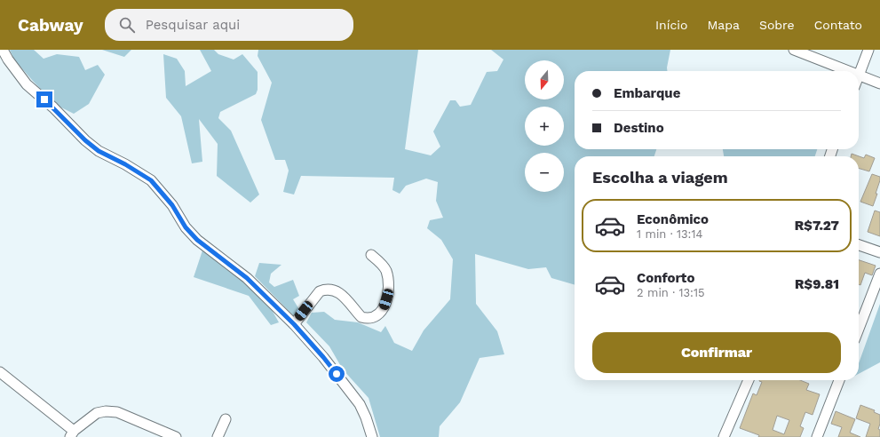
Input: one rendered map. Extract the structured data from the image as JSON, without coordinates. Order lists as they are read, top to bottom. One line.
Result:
{"north":"bottom","page":{"header":"Cabway","search":"Pesquisar aqui","nav":["Início","Mapa","Sobre","Contato"],"map_buttons":["+","−"],"banner":["Embarque","Destino"],"heading":"Escolha a viagem","list":[{"name":"Econômico","note":"1 min · 13:14","value":"R$7.27"},{"name":"Conforto","note":"2 min · 13:15","value":"R$9.81"}],"buttons":"Confirmar"}}
